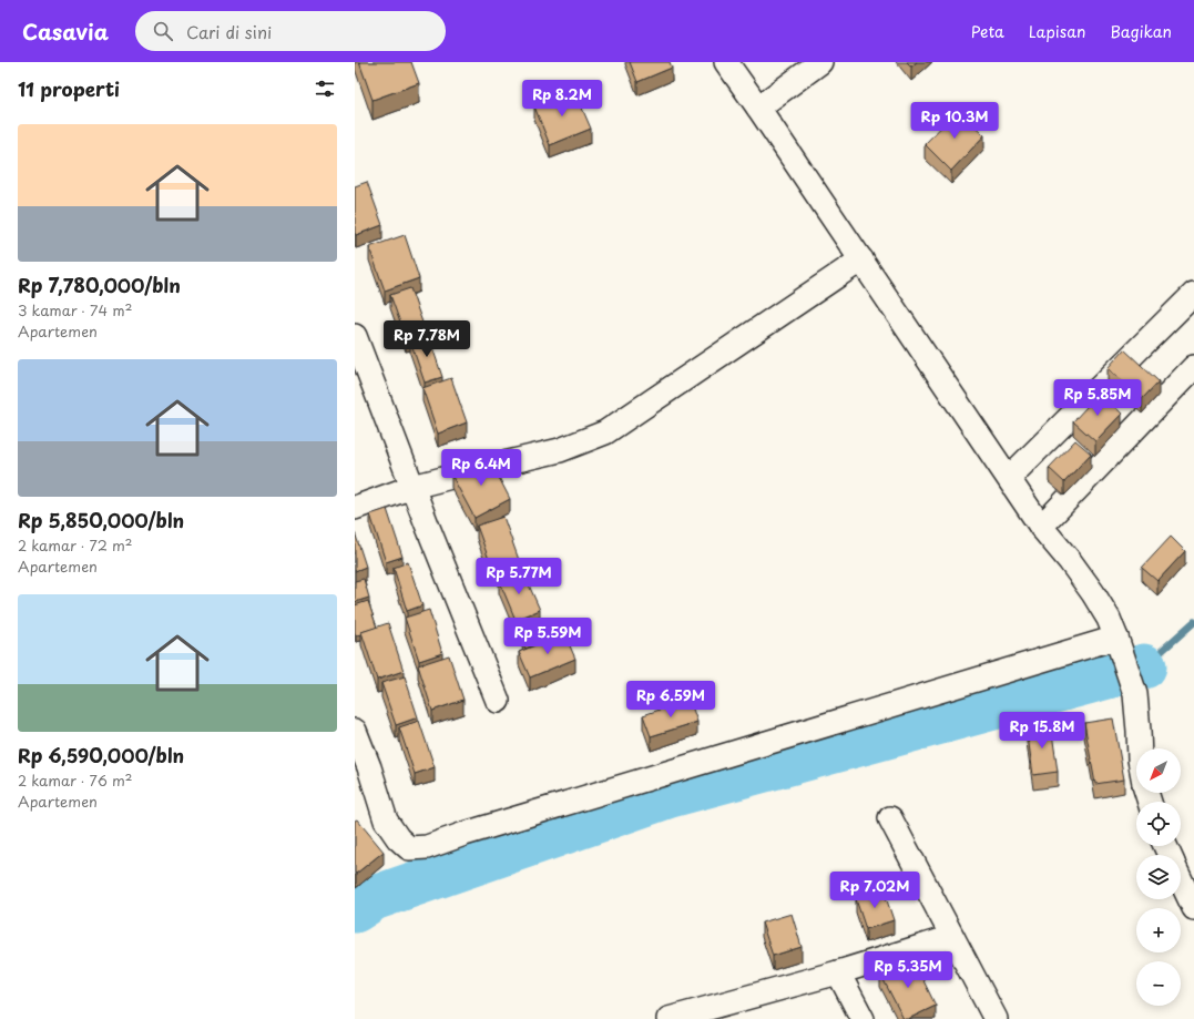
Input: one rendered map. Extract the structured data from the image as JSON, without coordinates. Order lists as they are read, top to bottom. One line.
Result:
{"north":"bottom left","page":{"header":"Casavia","search":"Cari di sini","nav":["Peta","Lapisan","Bagikan"],"heading":"11 properti","price":["Rp 8.2M","Rp 10.3M","Rp 7.78M","Rp 5.85M","Rp 6.4M","Rp 5.77M","Rp 5.59M","Rp 6.59M","Rp 15.8M","Rp 7.02M","Rp 5.35M"],"list":[{"name":"Rp 7,780,000/bln","note":"3 kamar · 74 m² · Apartemen"},{"name":"Rp 5,850,000/bln","note":"2 kamar · 72 m² · Apartemen"},{"name":"Rp 6,590,000/bln","note":"2 kamar · 76 m² · Apartemen"}],"map_buttons":["+","−"]}}
